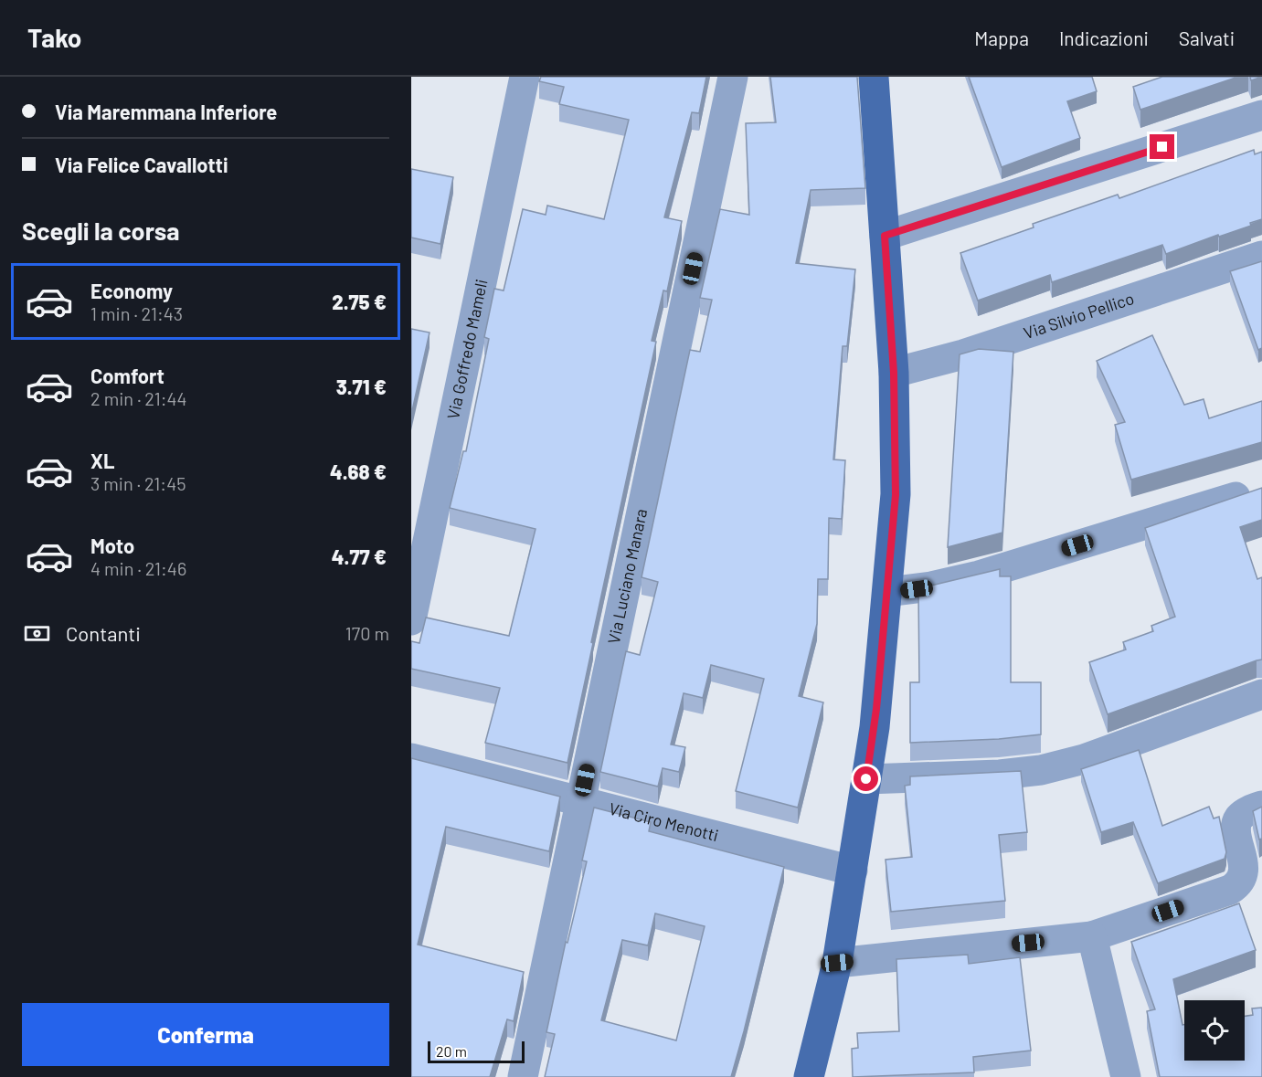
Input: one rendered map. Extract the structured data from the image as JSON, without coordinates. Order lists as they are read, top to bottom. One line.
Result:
{"streets":{"street":["Via Silvio Pellico","Via Goffredo Mameli","Via Luciano Manara","Via Ciro Menotti"]},"crossings":[["Via Luciano Manara","Via Ciro Menotti"]],"scale_bar":"20 m","page":{"header":"Tako","nav":["Mappa","Indicazioni","Salvati"],"banner":["Via Maremmana Inferiore","Via Felice Cavallotti"],"heading":"Scegli la corsa","list":[{"name":"Economy","note":"1 min · 21:43","value":"2.75 €"},{"name":"Comfort","note":"2 min · 21:44","value":"3.71 €"},{"name":"XL","note":"3 min · 21:45","value":"4.68 €"},{"name":"Moto","note":"4 min · 21:46","value":"4.77 €"}],"pay":["Contanti","170 m"],"buttons":"Conferma","scale":"20 m"}}
